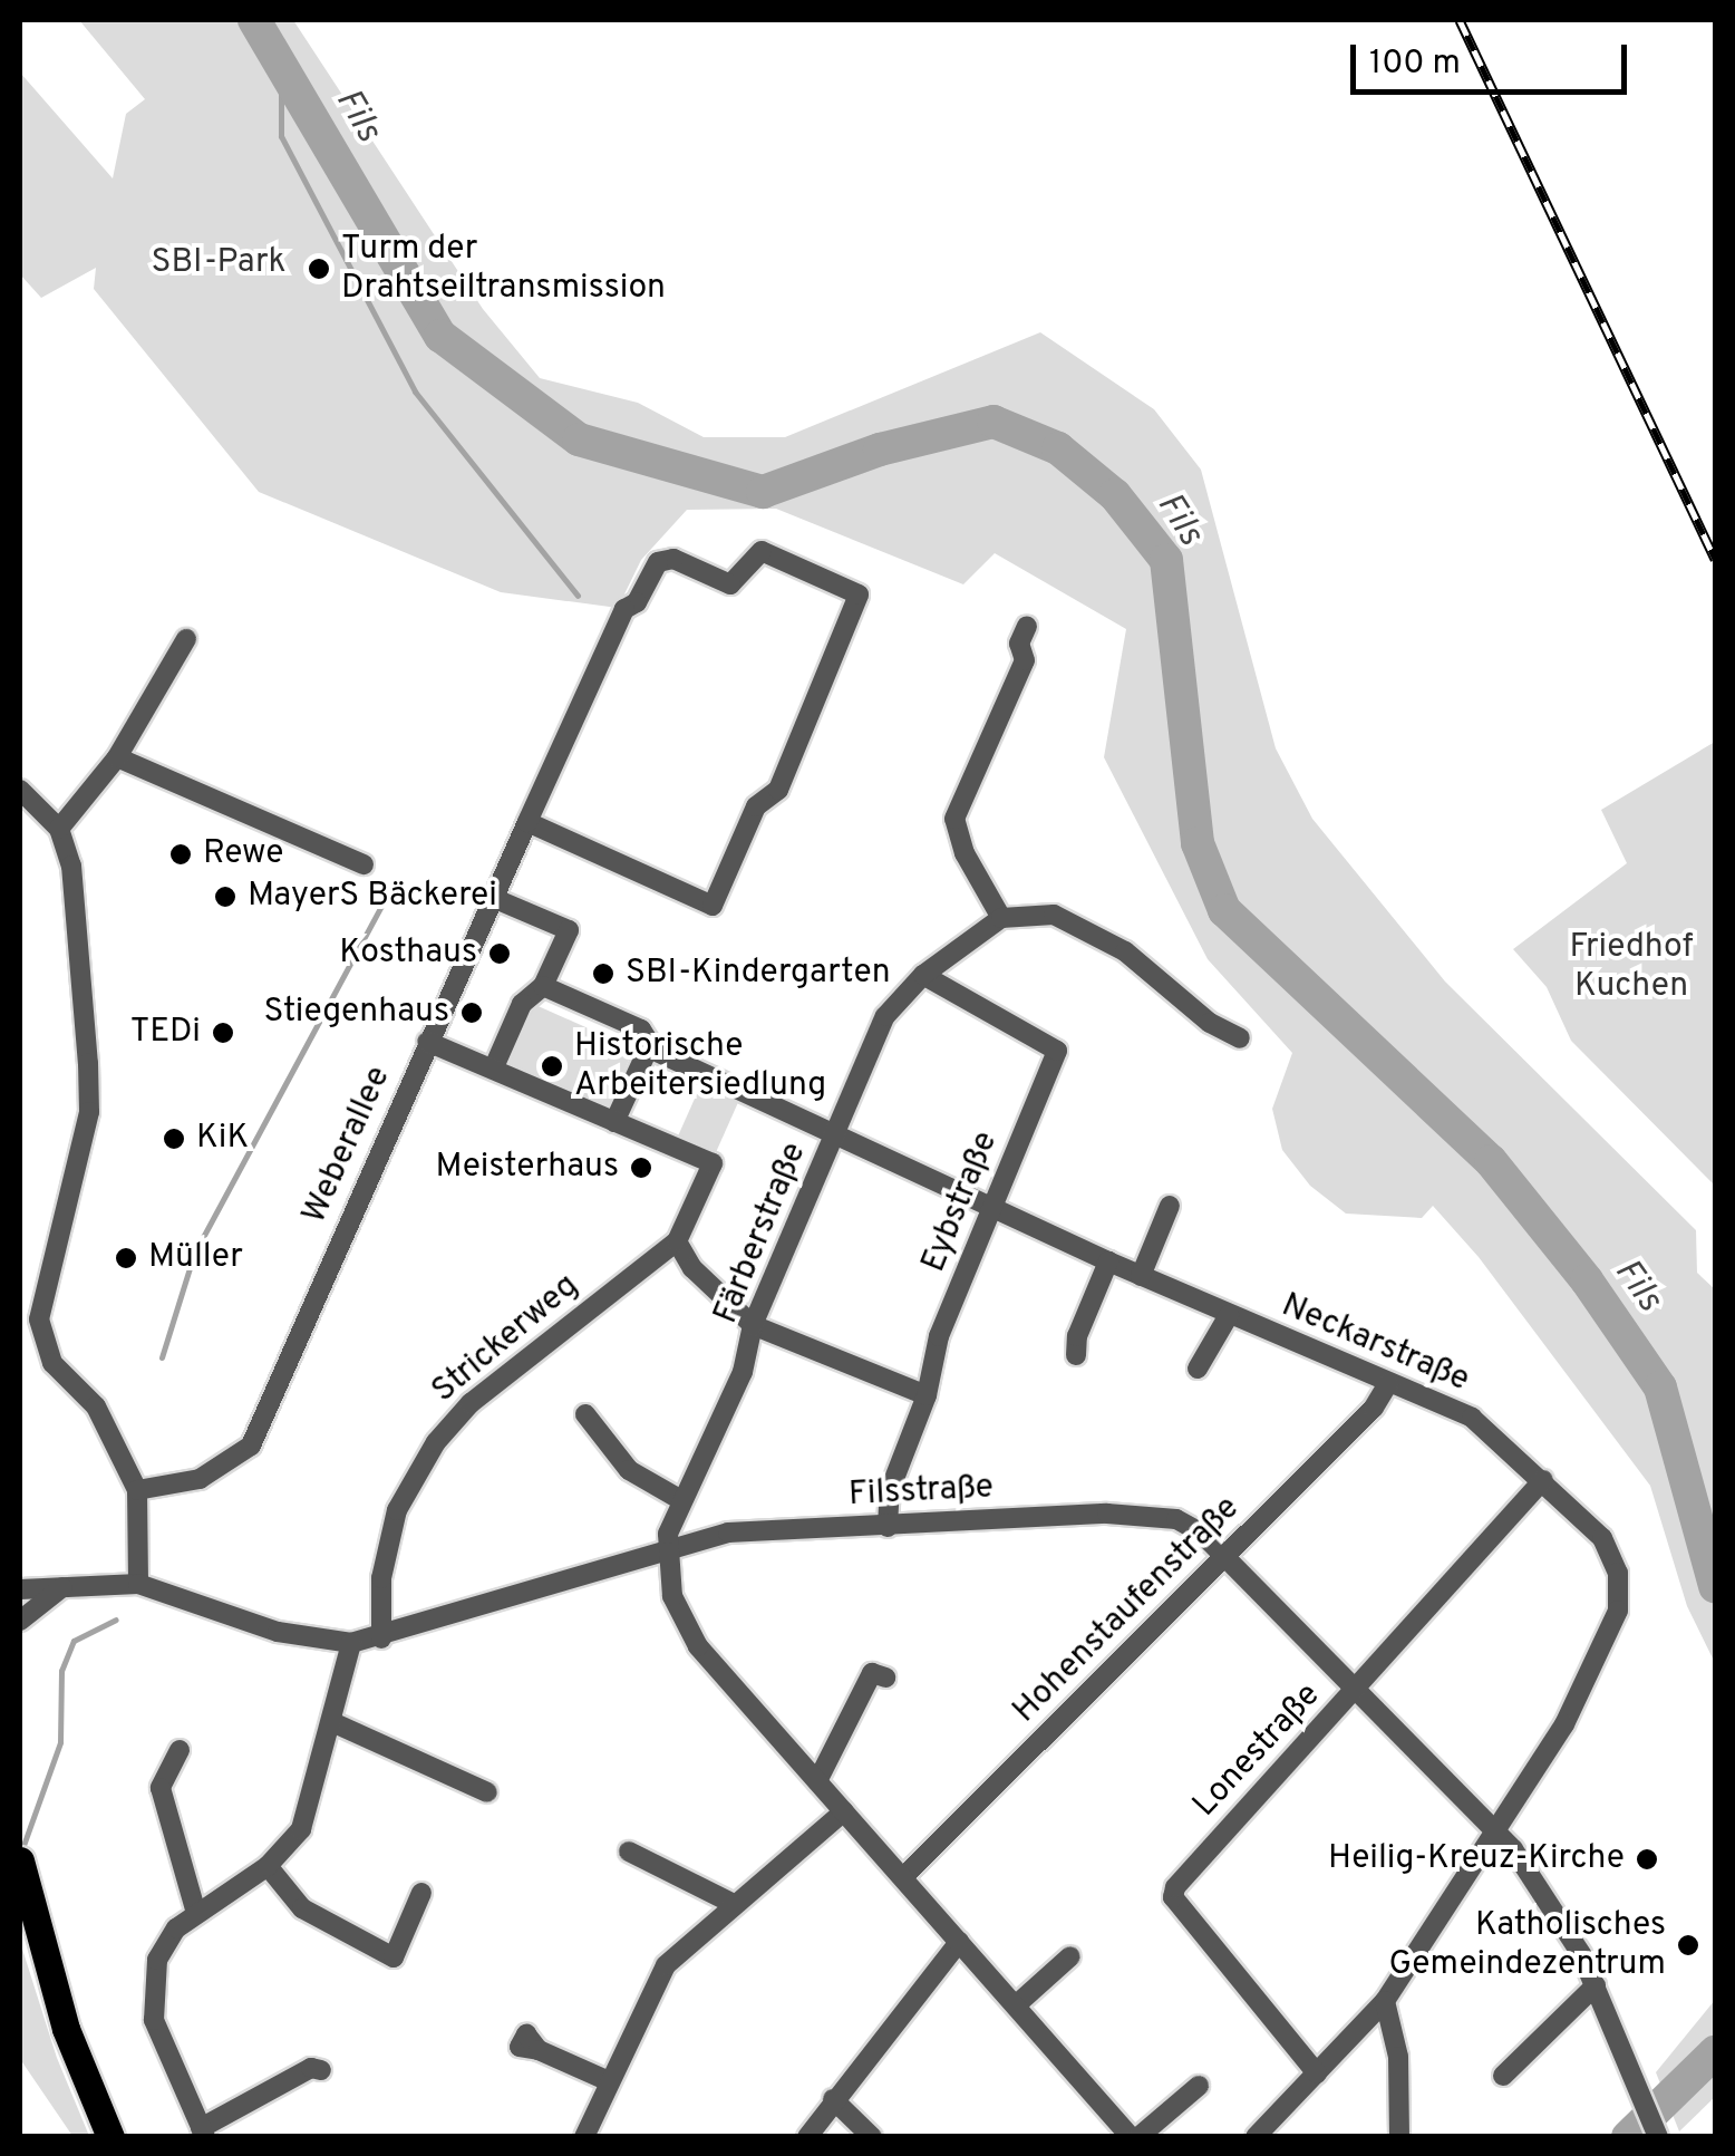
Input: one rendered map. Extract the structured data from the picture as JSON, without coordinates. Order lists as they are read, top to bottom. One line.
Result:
{"streets":{"street":["Weberallee","Eybstraße","Färberstraße","Strickerweg","Neckarstraße","Filsstraße","Hohenstaufenstraße","Lonestraße"]},"crossings":[["Eybstraße","Färberstraße"],["Eybstraße","Neckarstraße"],["Eybstraße","Filsstraße"],["Färberstraße","Neckarstraße"],["Färberstraße","Filsstraße"],["Strickerweg","Filsstraße"],["Neckarstraße","Filsstraße"],["Neckarstraße","Hohenstaufenstraße"],["Neckarstraße","Lonestraße"],["Filsstraße","Hohenstaufenstraße"],["Filsstraße","Lonestraße"]],"water":["Fils"],"parks":["SBI-Park","Friedhof Kuchen"],"places":["Turm der Drahtseiltransmission","Rewe","MayerS Bäckerei","Kosthaus","SBI-Kindergarten","Stiegenhaus","TEDi","Historische Arbeitersiedlung","KiK","Meisterhaus","Müller","Heilig-Kreuz-Kirche","Katholisches Gemeindezentrum"],"scale_bar":"100 m"}
